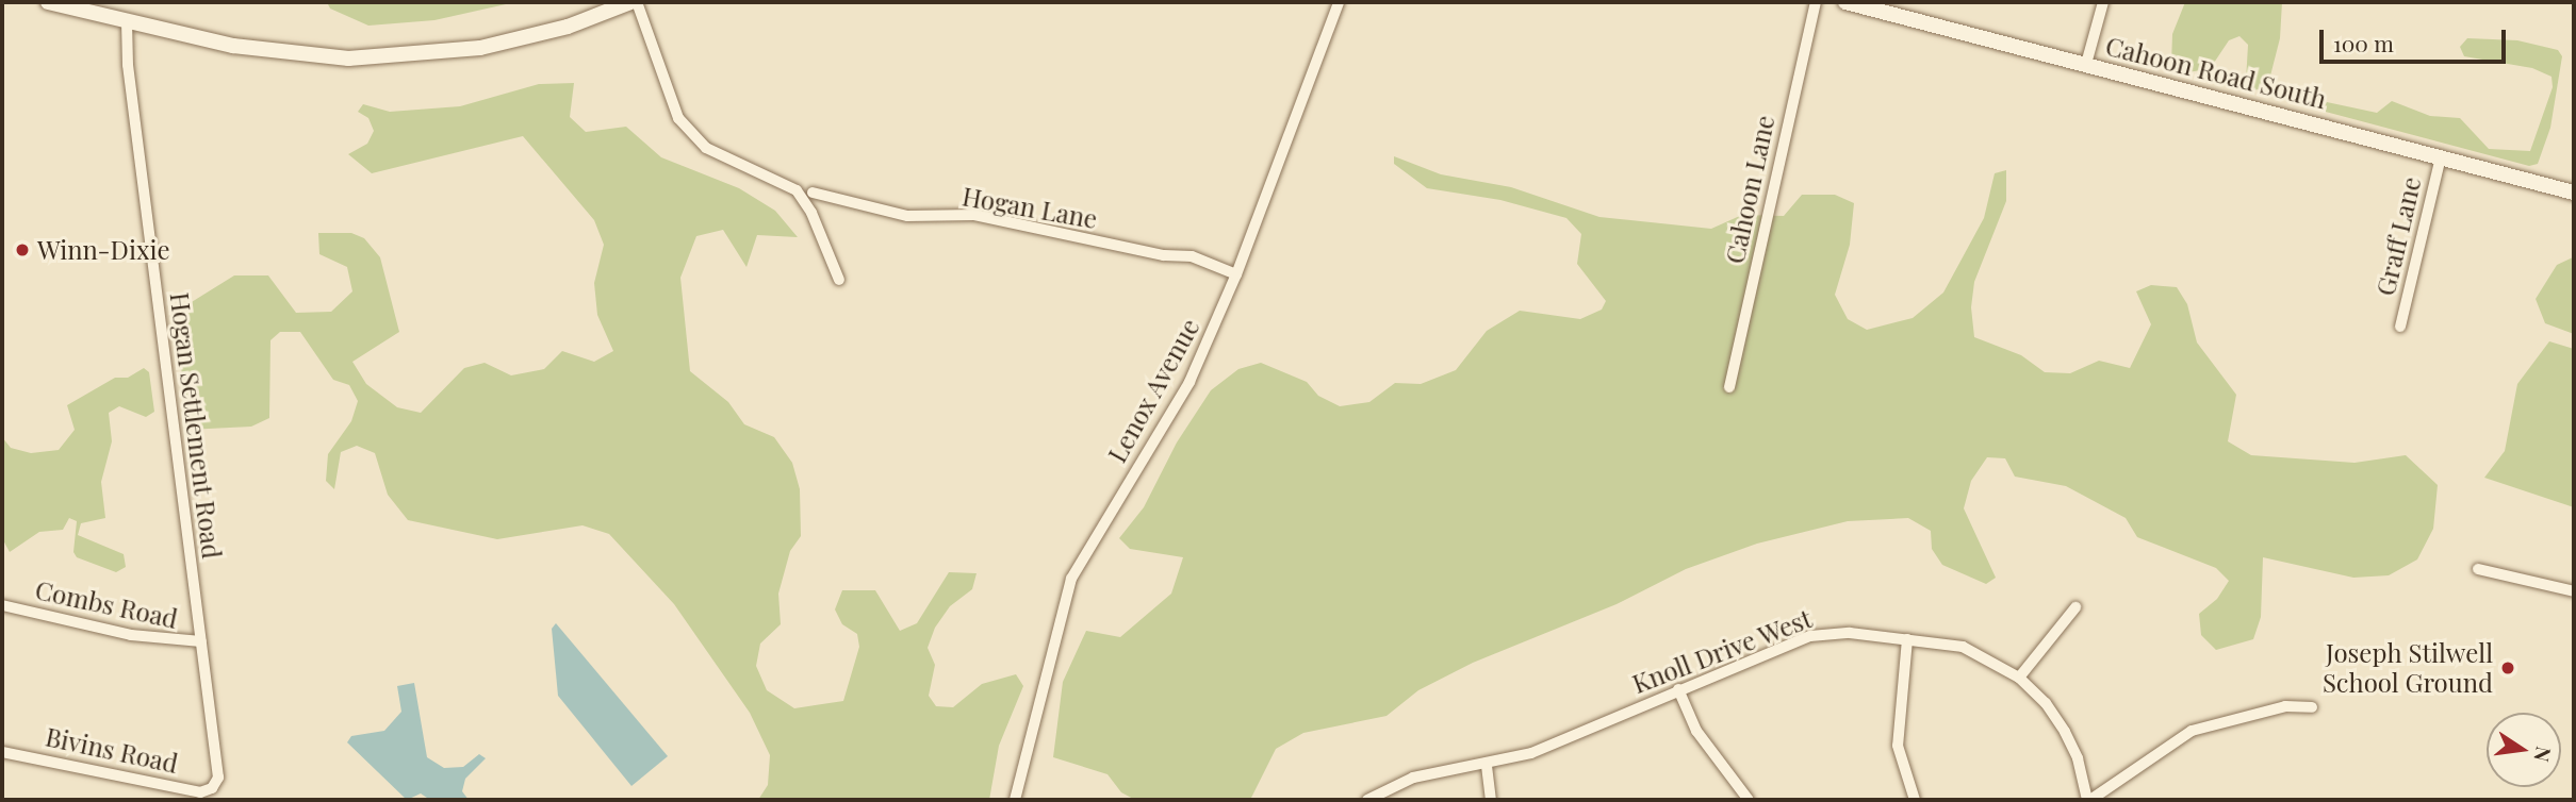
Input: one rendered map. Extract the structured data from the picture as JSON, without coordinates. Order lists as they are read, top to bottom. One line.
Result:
{"streets":{"main road":["Cahoon Road South"],"street":["Cahoon Lane","Hogan Lane","Graff Lane","Lenox Avenue","Hogan Settlement Road","Combs Road","Knoll Drive West","Bivins Road"]},"crossings":[["Cahoon Road South","Graff Lane"],["Hogan Lane","Lenox Avenue"],["Hogan Settlement Road","Combs Road"],["Hogan Settlement Road","Bivins Road"]],"places":["Winn-Dixie","Joseph Stilwell School Ground"],"scale_bar":"100 m","north":"right"}
